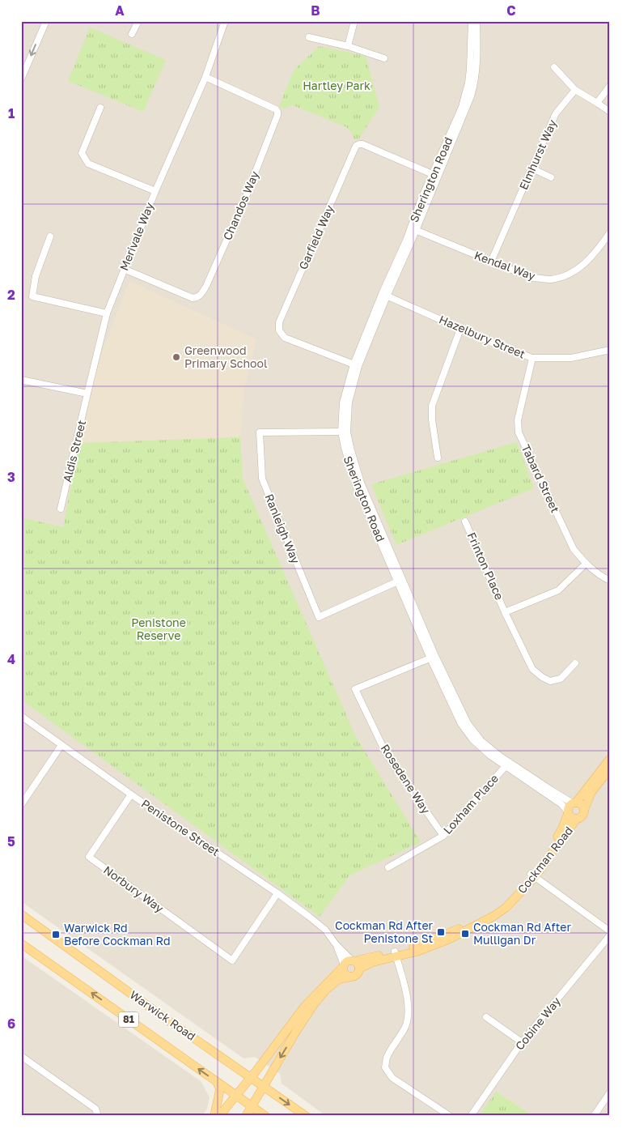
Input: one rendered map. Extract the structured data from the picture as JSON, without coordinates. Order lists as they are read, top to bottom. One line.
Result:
{"streets":{"main road":["Cockman Road","Warwick Road","81"],"street":["Elmhurst Way","Sherington Road","Chandos Way","Merivale Way","Garfield Way","Kendal Way","Hazelbury Street","Aldis Street","Tabard Street","Ranleigh Way","Frinton Place","Rosedene Way","Loxham Place","Penistone Street","Norbury Way","Cobine Way"]},"crossings":[["Elmhurst Way","Kendal Way"],["Sherington Road","Garfield Way"],["Sherington Road","Kendal Way"],["Sherington Road","Hazelbury Street"],["Sherington Road","Ranleigh Way"],["Sherington Road","Rosedene Way"],["Sherington Road","Loxham Place"],["Sherington Road","Cockman Road"],["Chandos Way","Merivale Way"],["Merivale Way","Aldis Street"],["Hazelbury Street","Tabard Street"],["Tabard Street","Frinton Place"],["Rosedene Way","Loxham Place"],["Penistone Street","Cockman Road"],["Penistone Street","Norbury Way"]],"parks":["Hartley Park","Penistone Reserve"],"places":{"other":["Greenwood Primary School"],"transit":["Cockman Rd After Penistone St","Cockman Rd After Mulligan Dr","Warwick Rd Before Cockman Rd"]},"grid":{"columns":["A","B","C"],"rows":["1","2","3","4","5","6"]}}
